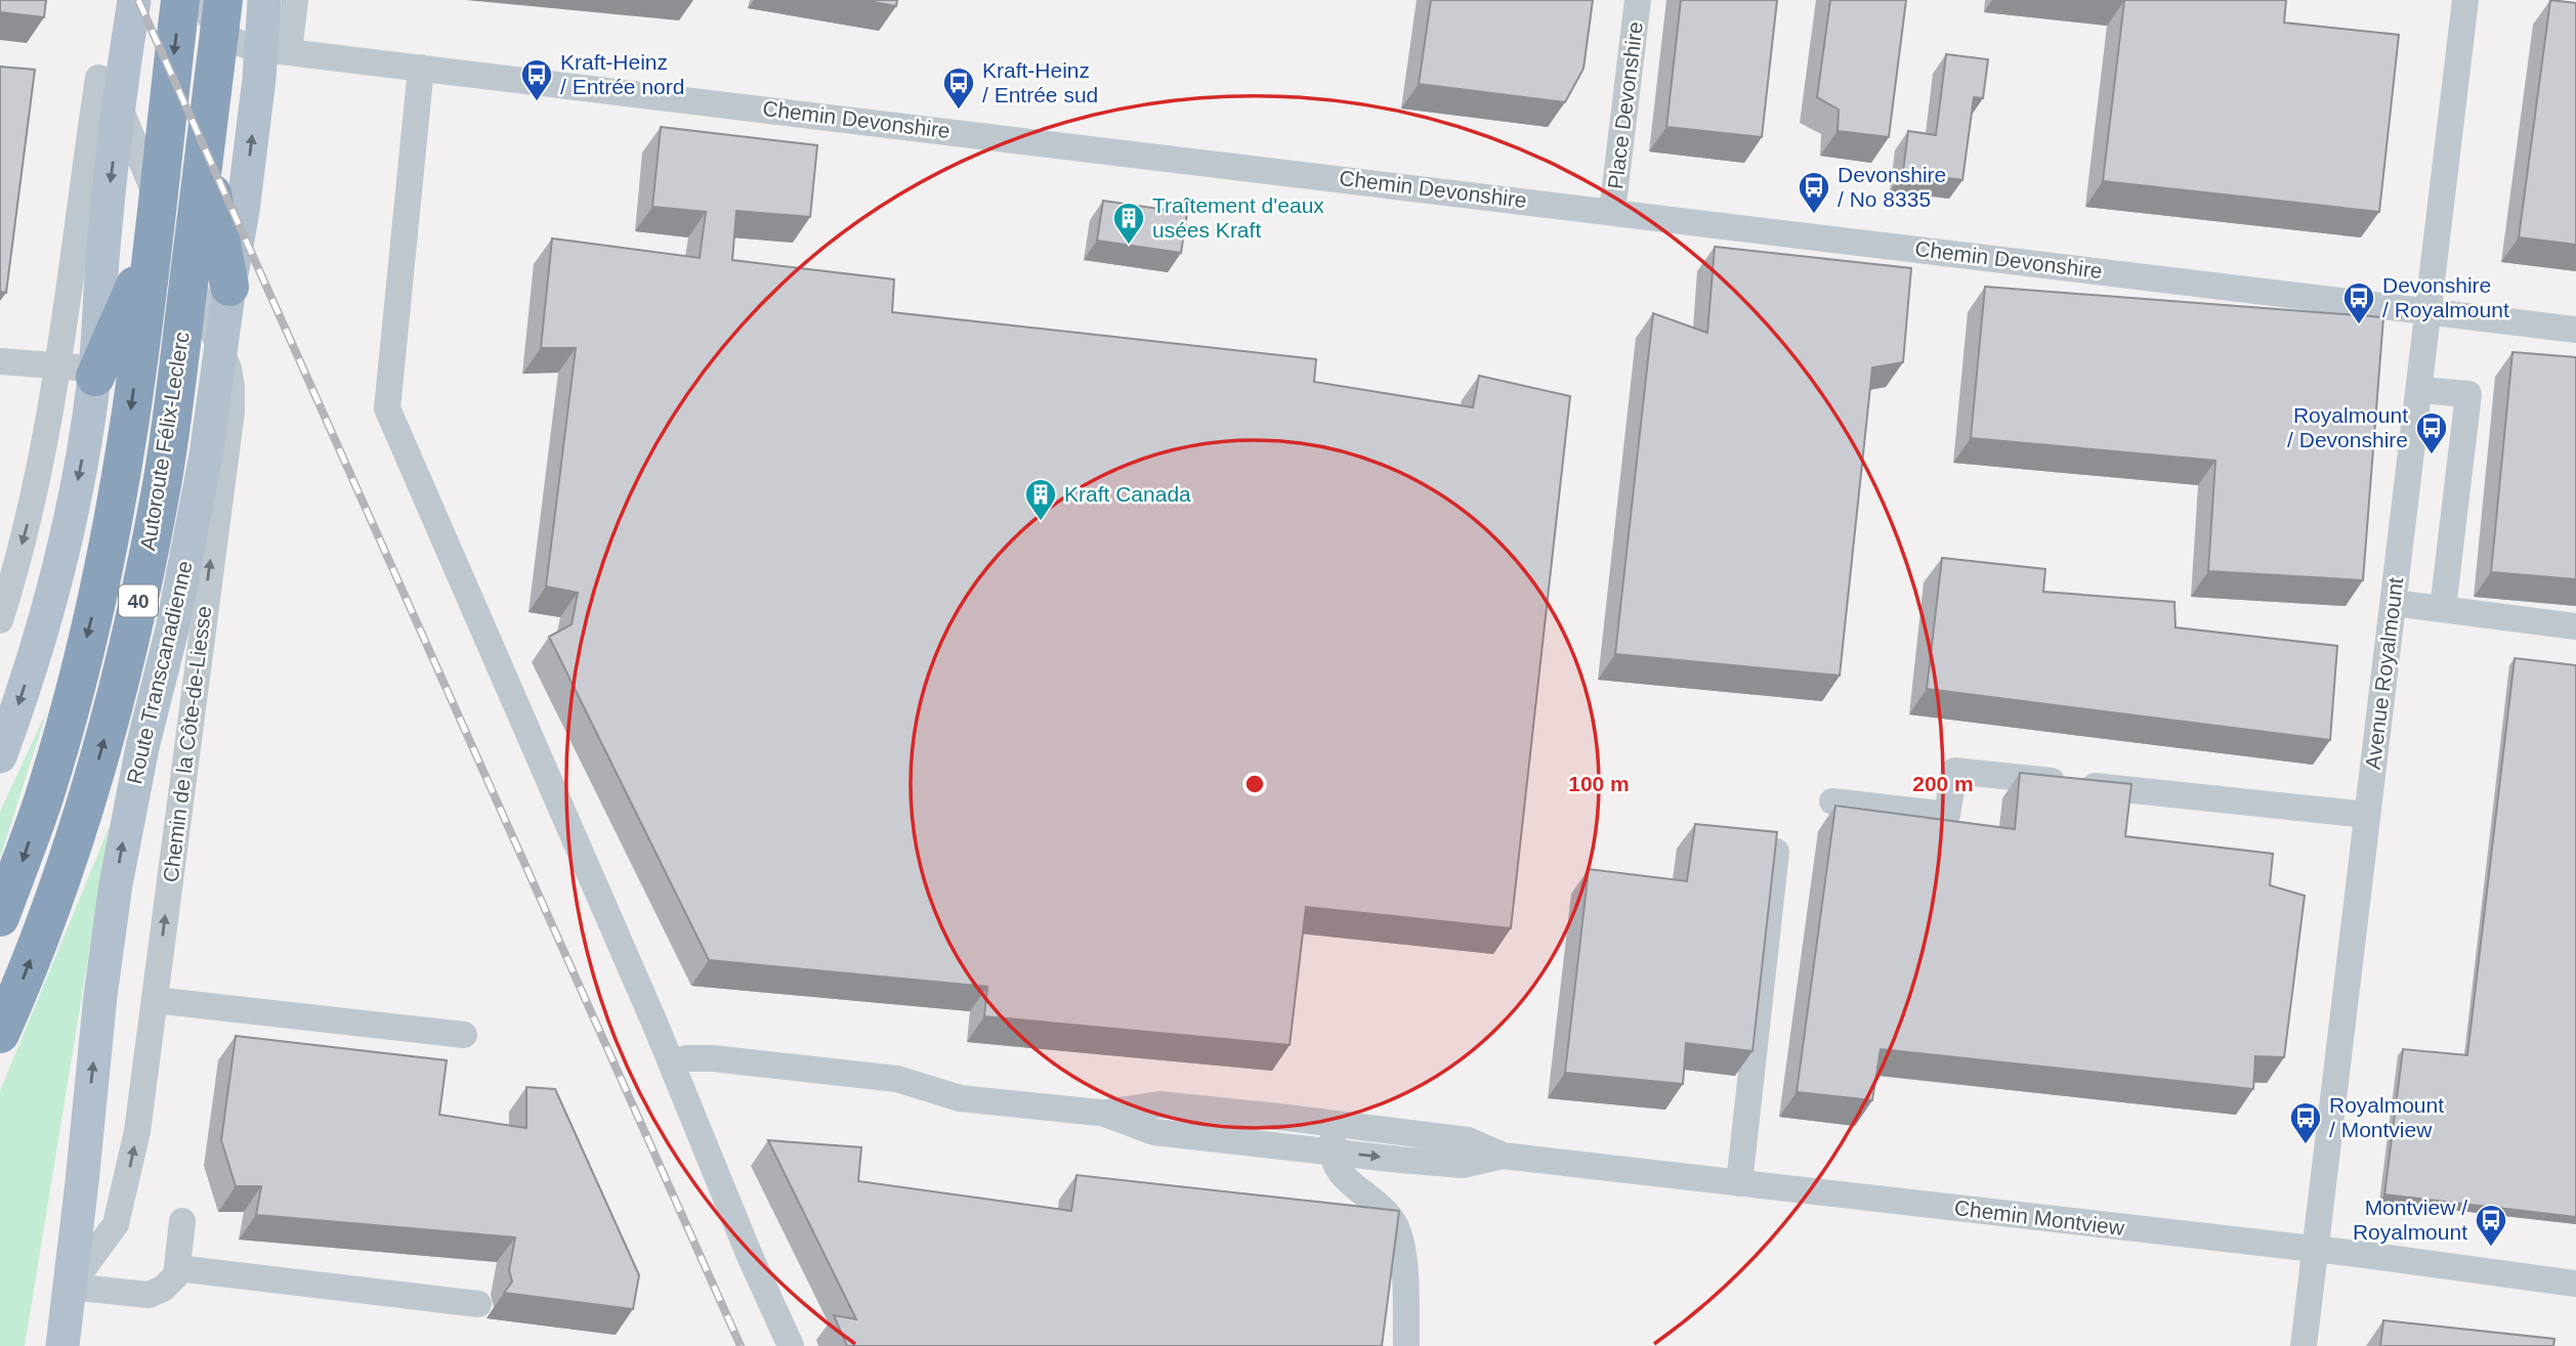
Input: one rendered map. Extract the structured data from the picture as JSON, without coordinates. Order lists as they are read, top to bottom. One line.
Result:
{"streets":{"highway":["Autoroute Félix-Leclerc","40"],"main road":["Route Transcanadienne"],"street":["Place Devonshire","Chemin Devonshire","Avenue Royalmount","Chemin de la Côte-de-Liesse","Chemin Montview"]},"crossings":[["Place Devonshire","Chemin Devonshire"],["Chemin Devonshire","Avenue Royalmount"],["Route Transcanadienne","Chemin de la Côte-de-Liesse"],["Avenue Royalmount","Chemin Montview"]],"places":{"bus stop":["Kraft-Heinz / Entrée nord","Kraft-Heinz / Entrée sud","Devonshire / No 8335","Devonshire / Royalmount","Royalmount / Devonshire","Royalmount / Montview","Montview / Royalmount"],"building":["Traîtement d'eaux usées Kraft","Kraft Canada"]},"rings":["100 m","200 m"]}
